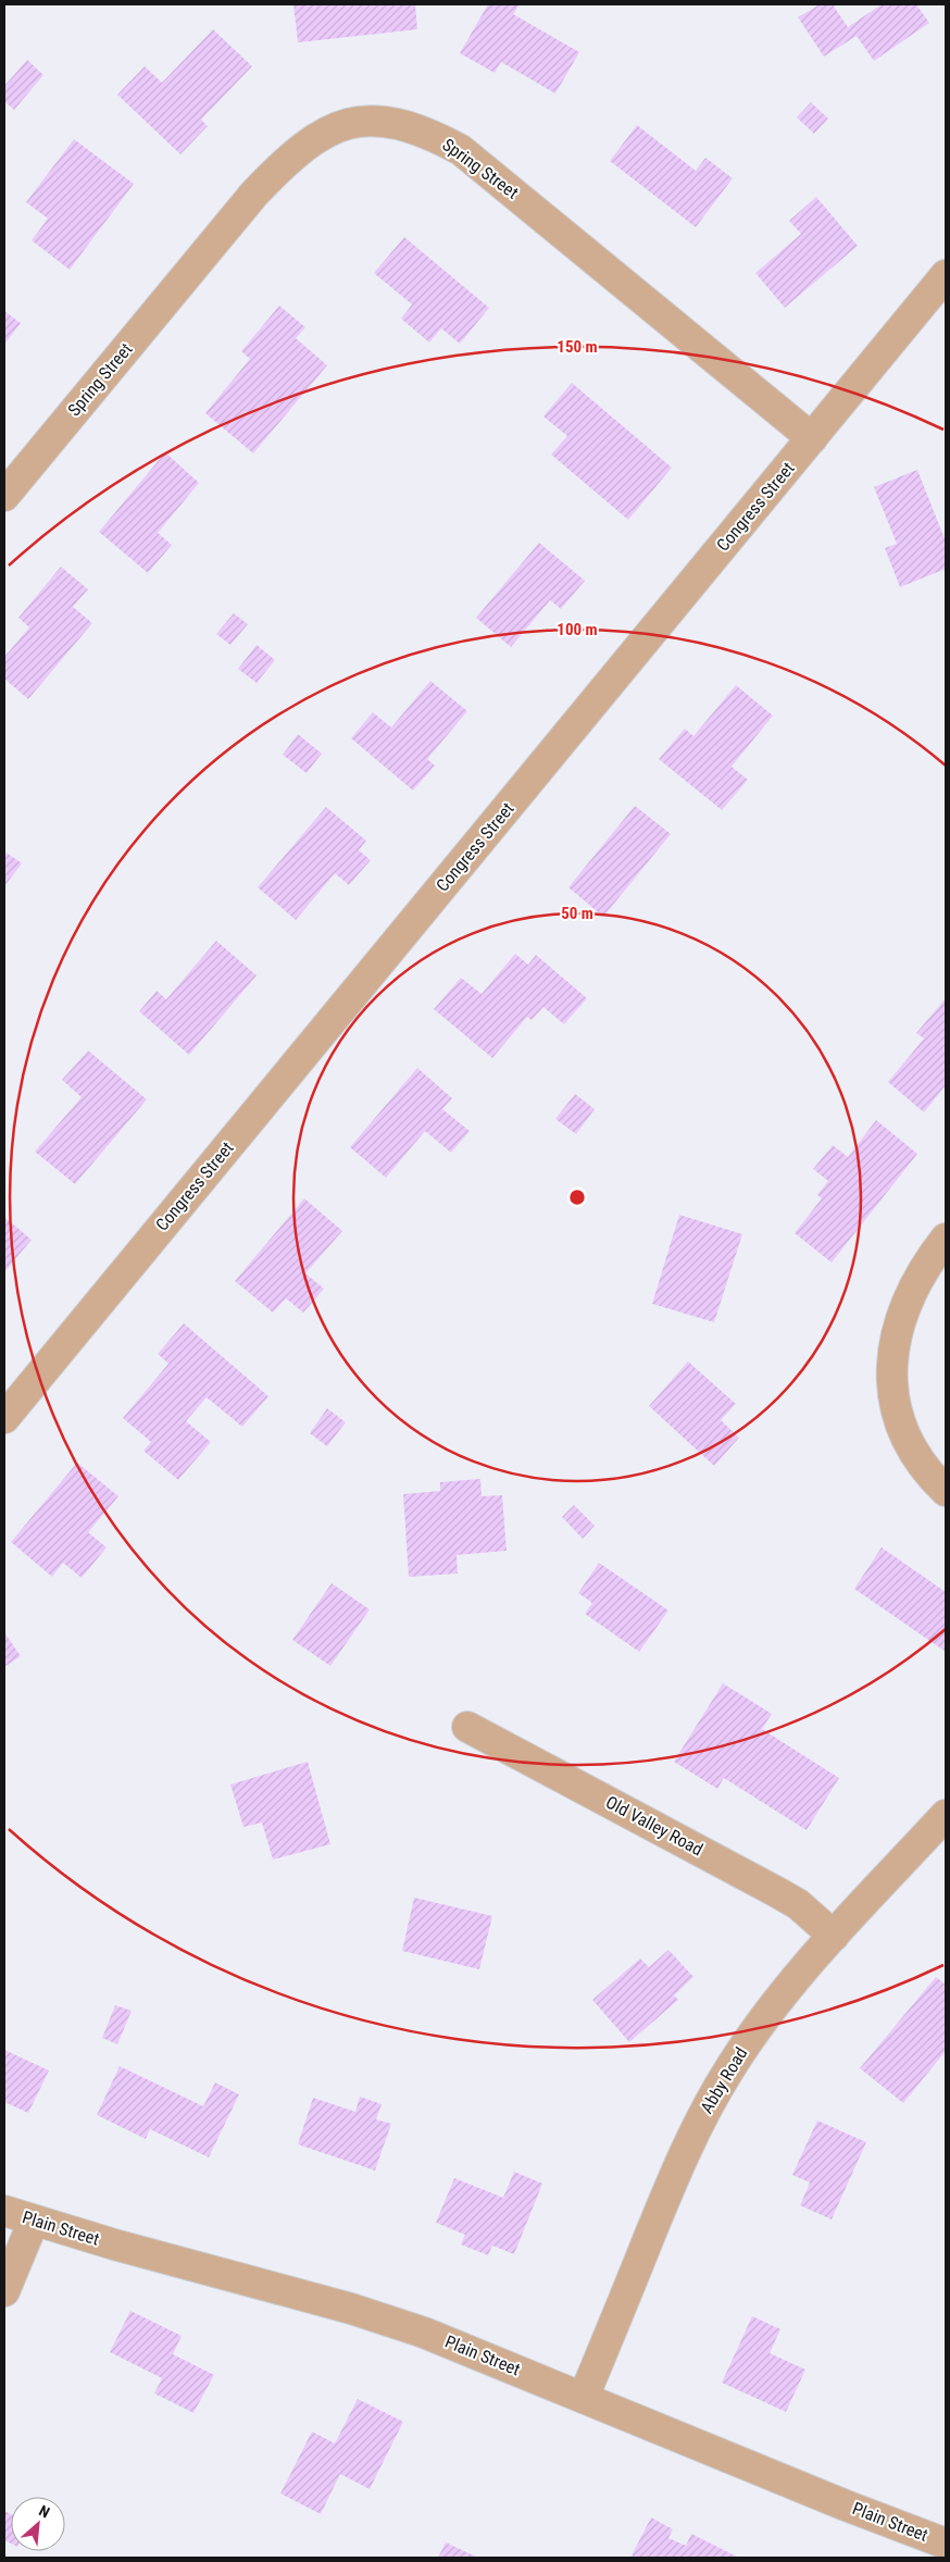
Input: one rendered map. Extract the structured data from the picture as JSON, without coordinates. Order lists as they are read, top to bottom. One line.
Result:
{"streets":{"street":["Spring Street","Congress Street","Old Valley Road","Abby Road","Plain Street"]},"crossings":[["Spring Street","Congress Street"],["Old Valley Road","Abby Road"],["Abby Road","Plain Street"]],"north":"top right","rings":["150 m","100 m","50 m"]}
